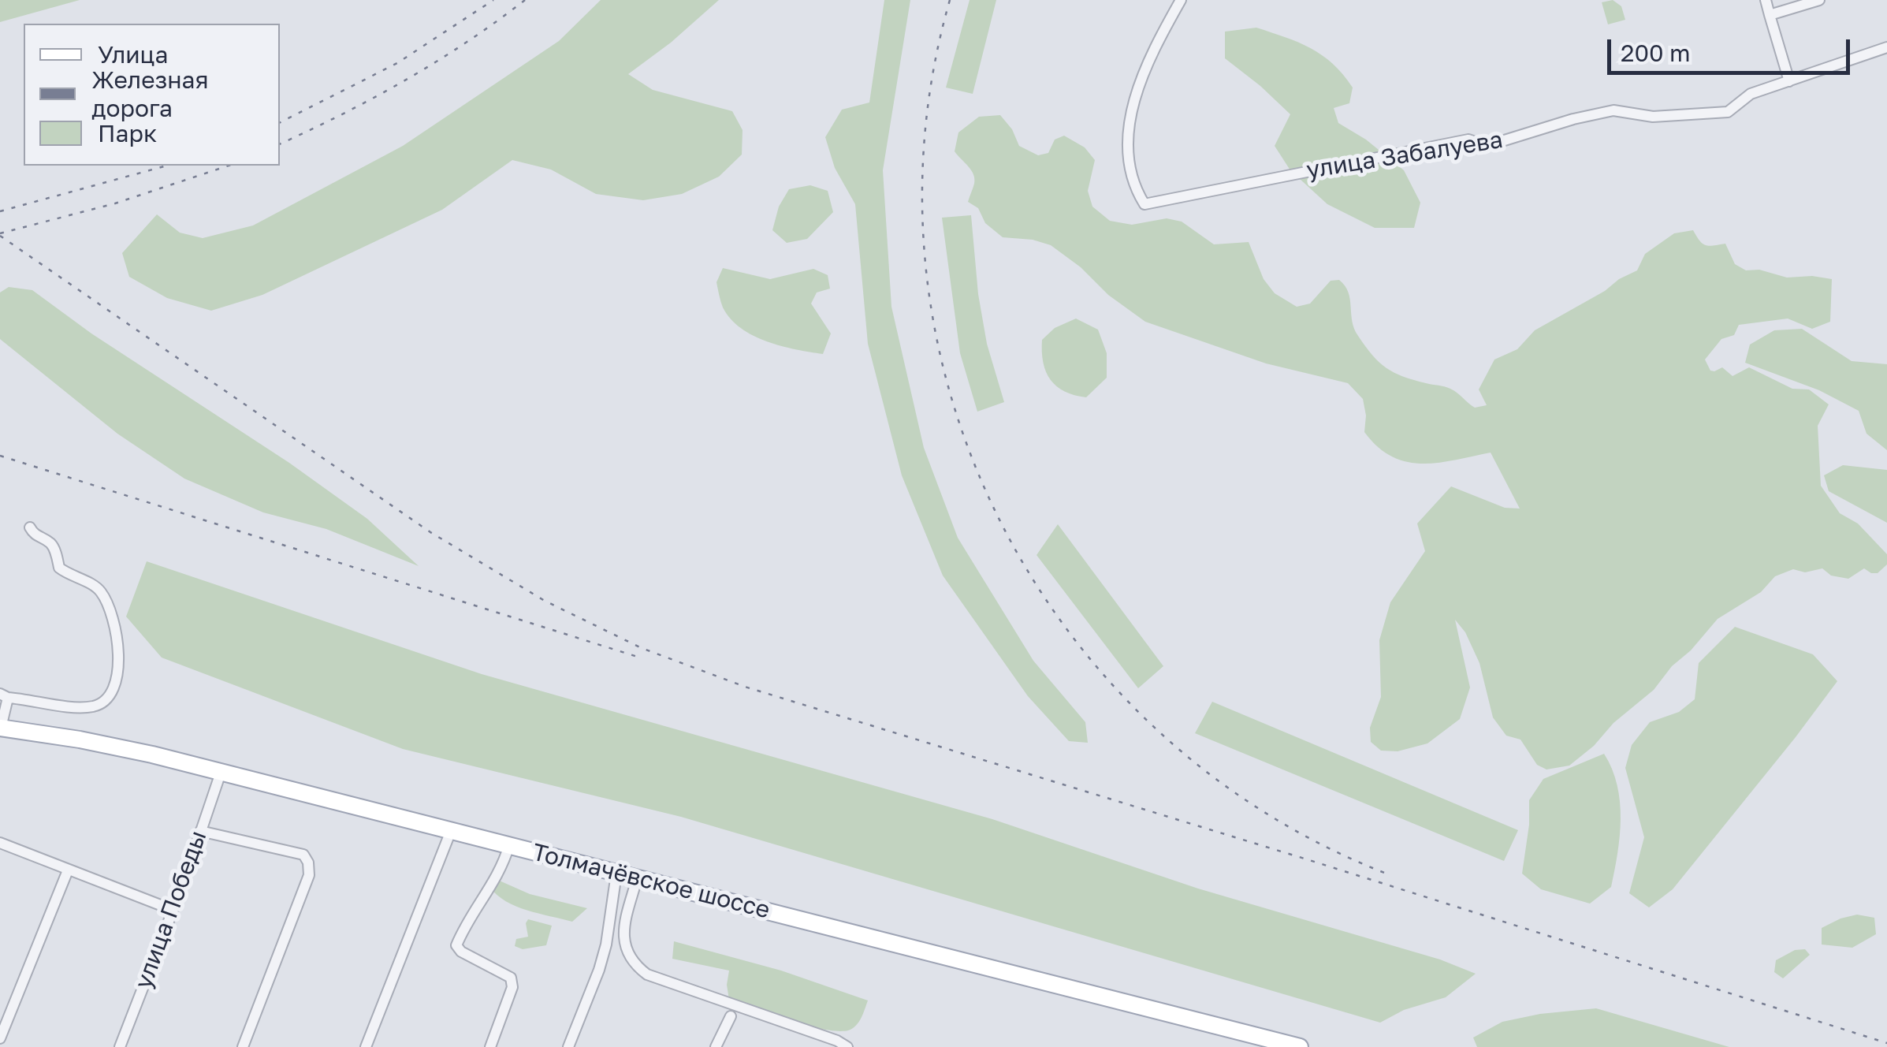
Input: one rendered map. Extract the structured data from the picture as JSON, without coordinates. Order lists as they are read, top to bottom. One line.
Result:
{"streets":{"main road":["Толмачёвское шоссе"],"street":["улица Забалуева","улица Победы"]},"crossings":[["Толмачёвское шоссе","улица Победы"]],"legend":["Улица","Железная дорога","Парк"],"scale_bar":"200 m"}
